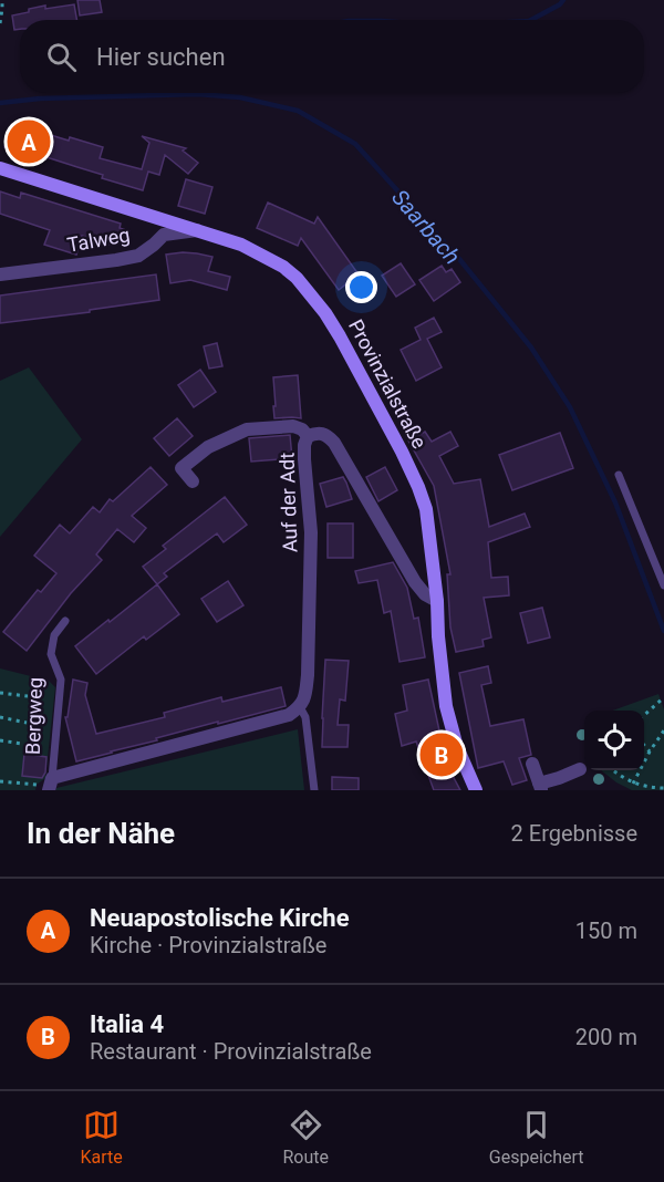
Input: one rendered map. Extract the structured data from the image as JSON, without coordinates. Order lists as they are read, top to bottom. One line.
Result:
{"streets":{"main road":["Provinzialstraße"],"street":["Talweg","Auf der Adt"],"lane":["Bergweg"]},"crossings":[["Talweg","Provinzialstraße"],["Provinzialstraße","Auf der Adt"]],"water":["Saarbach"],"page":{"search":"Hier suchen","pins":["A","B"],"heading":["In der Nähe","2 Ergebnisse"],"list":[{"mark":"A","name":"Neuapostolische Kirche","note":"Kirche · Provinzialstraße","value":"150 m"},{"mark":"B","name":"Italia 4","note":"Restaurant · Provinzialstraße","value":"200 m"}],"nav":["Karte","Route","Gespeichert"]}}
